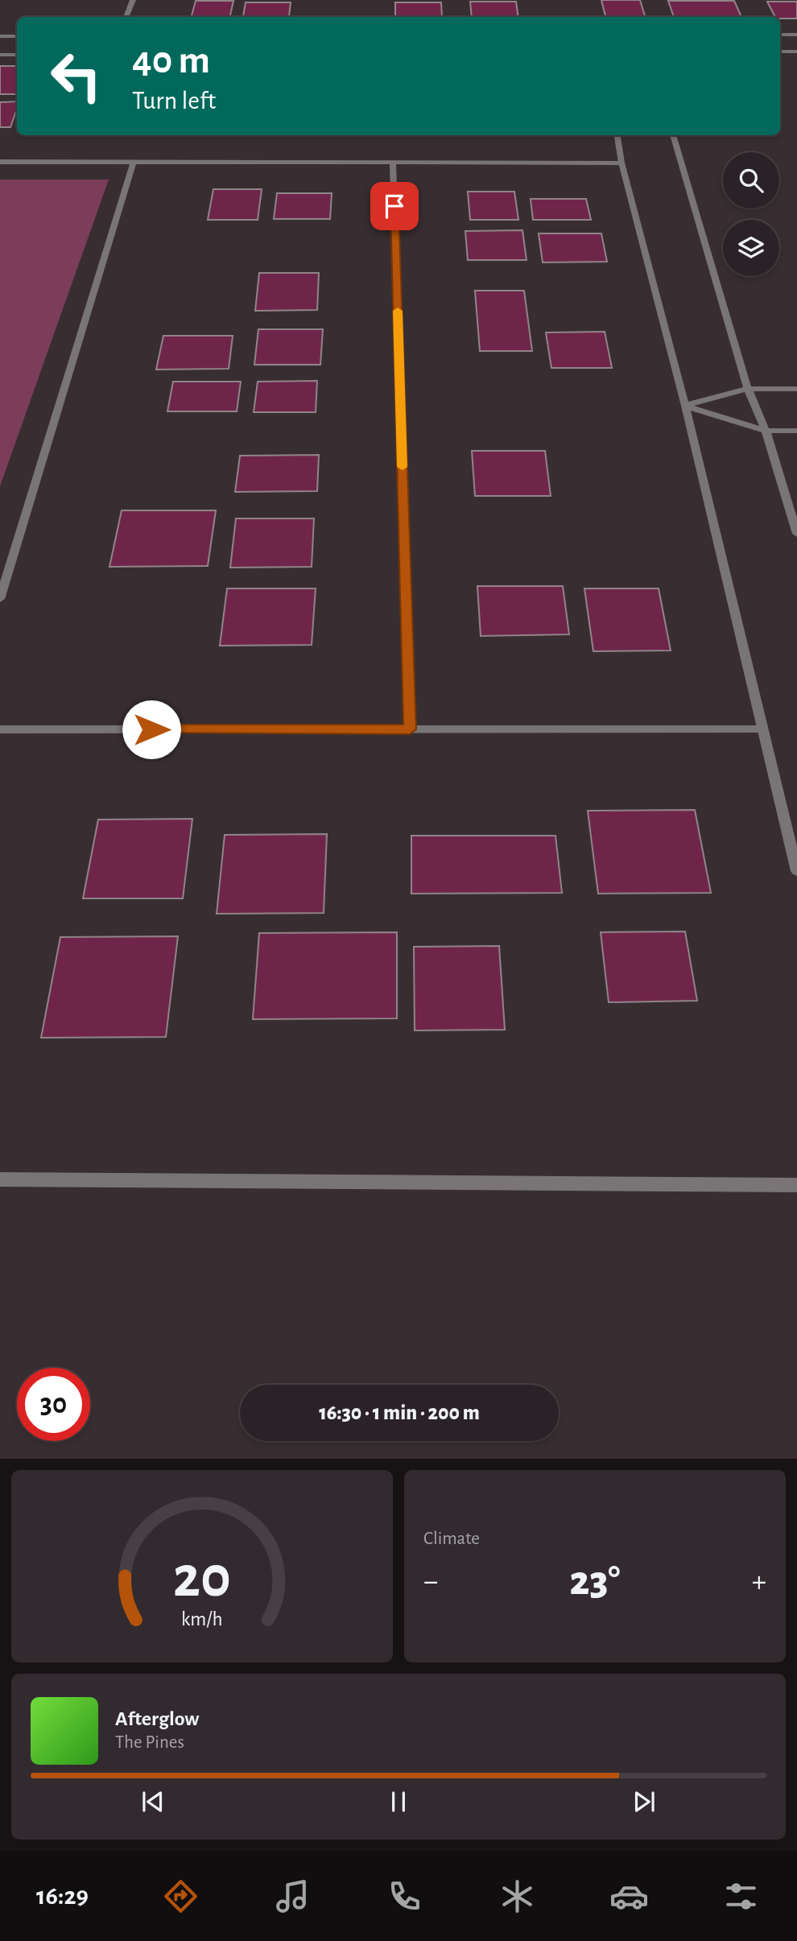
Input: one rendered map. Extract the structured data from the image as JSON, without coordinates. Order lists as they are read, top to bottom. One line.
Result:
{"page":{"turn":["40 m","Turn left"],"limit":"30","trip":"16:30 · 1 min · 200 m","tile":"Climate","heat":["−","23°","+"],"song":["Afterglow","The Pines"],"tabs":"16:29","gauge":["20","km/h"]}}
